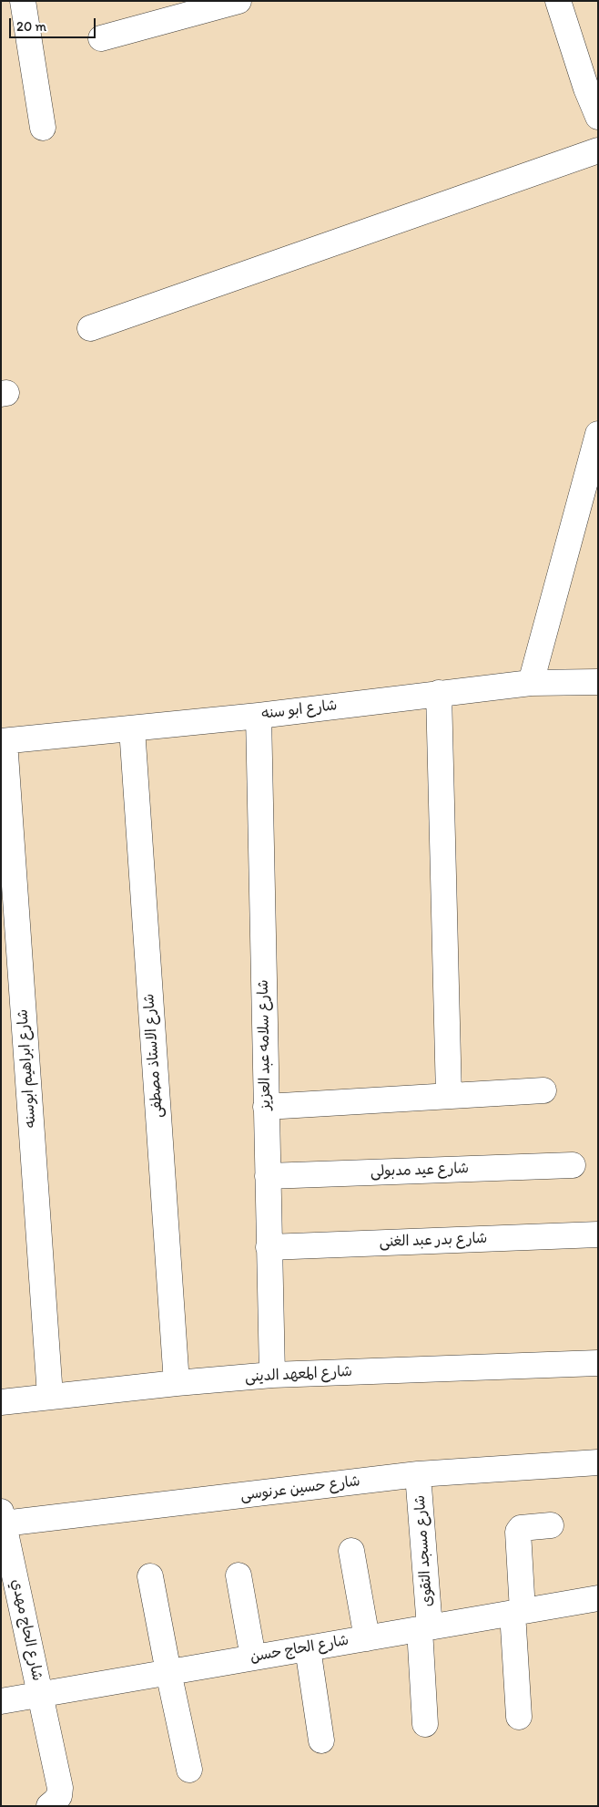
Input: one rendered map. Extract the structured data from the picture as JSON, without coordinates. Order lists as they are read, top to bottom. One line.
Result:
{"streets":{"street":["شارع ابو سنه","شارع سلامه عبد العزيز","شارع الاستاذ مصطفى","شارع ابراهيم ابوسنه","شارع عيد مدبولى","شارع بدر عبد الغنى","شارع المعهد الدينى","شارع حسين عرنوسى","شارع مسجد التقوى","شارع الحاج مهدي","شارع الحاج حسن"]},"crossings":[["شارع ابو سنه","شارع سلامه عبد العزيز"],["شارع ابو سنه","شارع الاستاذ مصطفى"],["شارع ابو سنه","شارع ابراهيم ابوسنه"],["شارع سلامه عبد العزيز","شارع عيد مدبولى"],["شارع سلامه عبد العزيز","شارع بدر عبد الغنى"],["شارع سلامه عبد العزيز","شارع المعهد الدينى"],["شارع الاستاذ مصطفى","شارع المعهد الدينى"],["شارع ابراهيم ابوسنه","شارع المعهد الدينى"],["شارع حسين عرنوسى","شارع مسجد التقوى"],["شارع حسين عرنوسى","شارع الحاج مهدي"],["شارع مسجد التقوى","شارع الحاج حسن"],["شارع الحاج مهدي","شارع الحاج حسن"]],"scale_bar":"20 m"}
